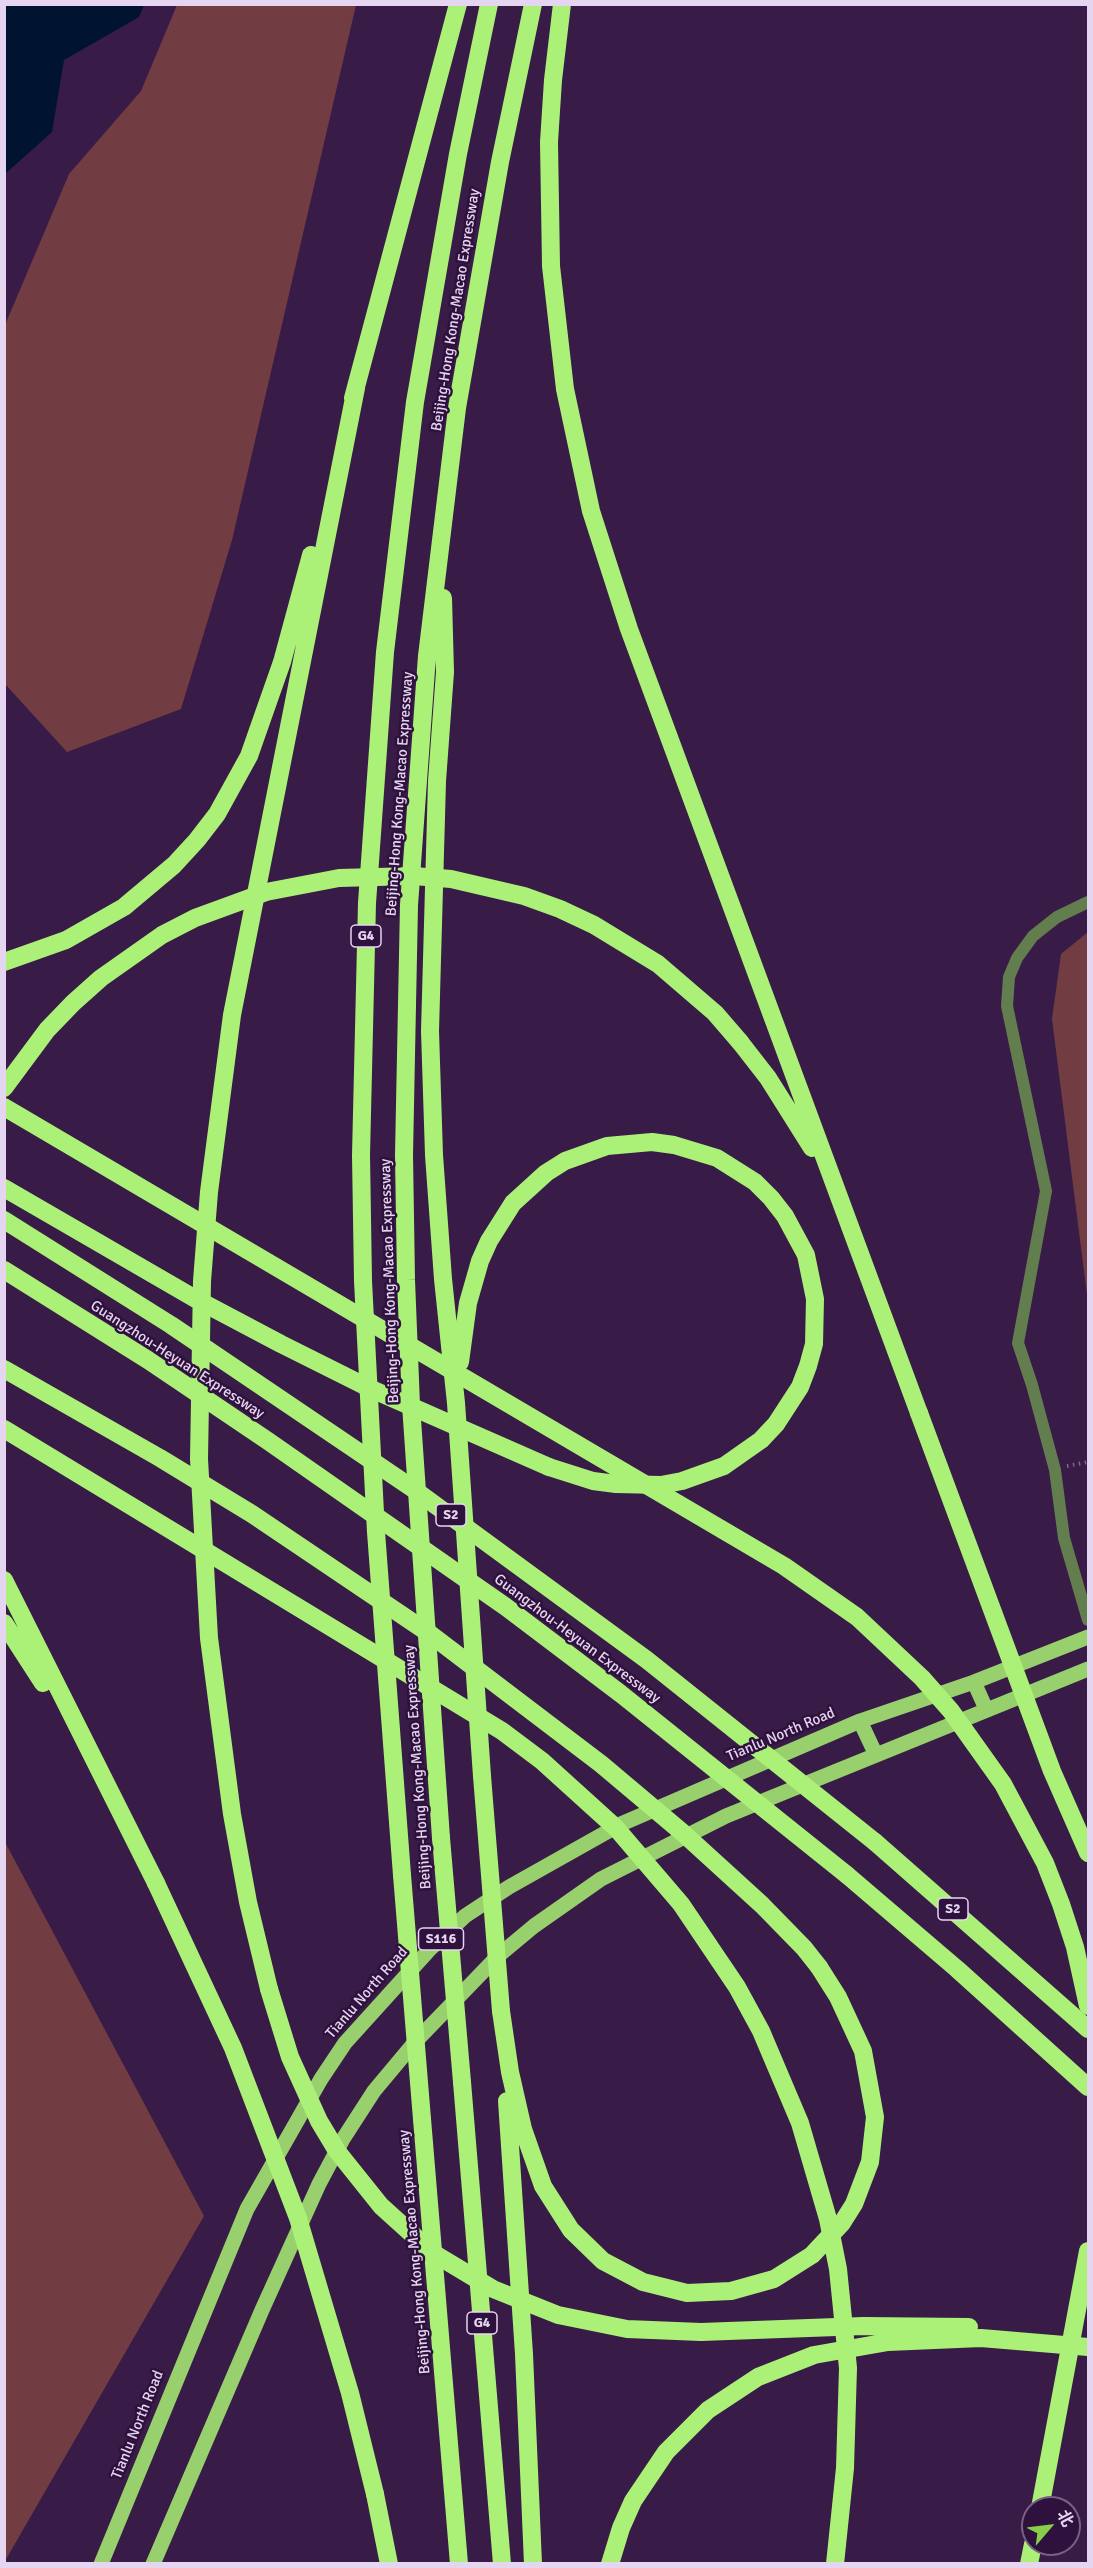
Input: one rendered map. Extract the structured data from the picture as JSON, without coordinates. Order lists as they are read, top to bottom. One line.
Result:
{"streets":{"highway":["Beijing-Hong Kong-Macao Expressway","G4","Guangzhou-Heyuan Expressway","S2"],"main road":["Tianlu North Road","S116"]},"north":"top right"}
